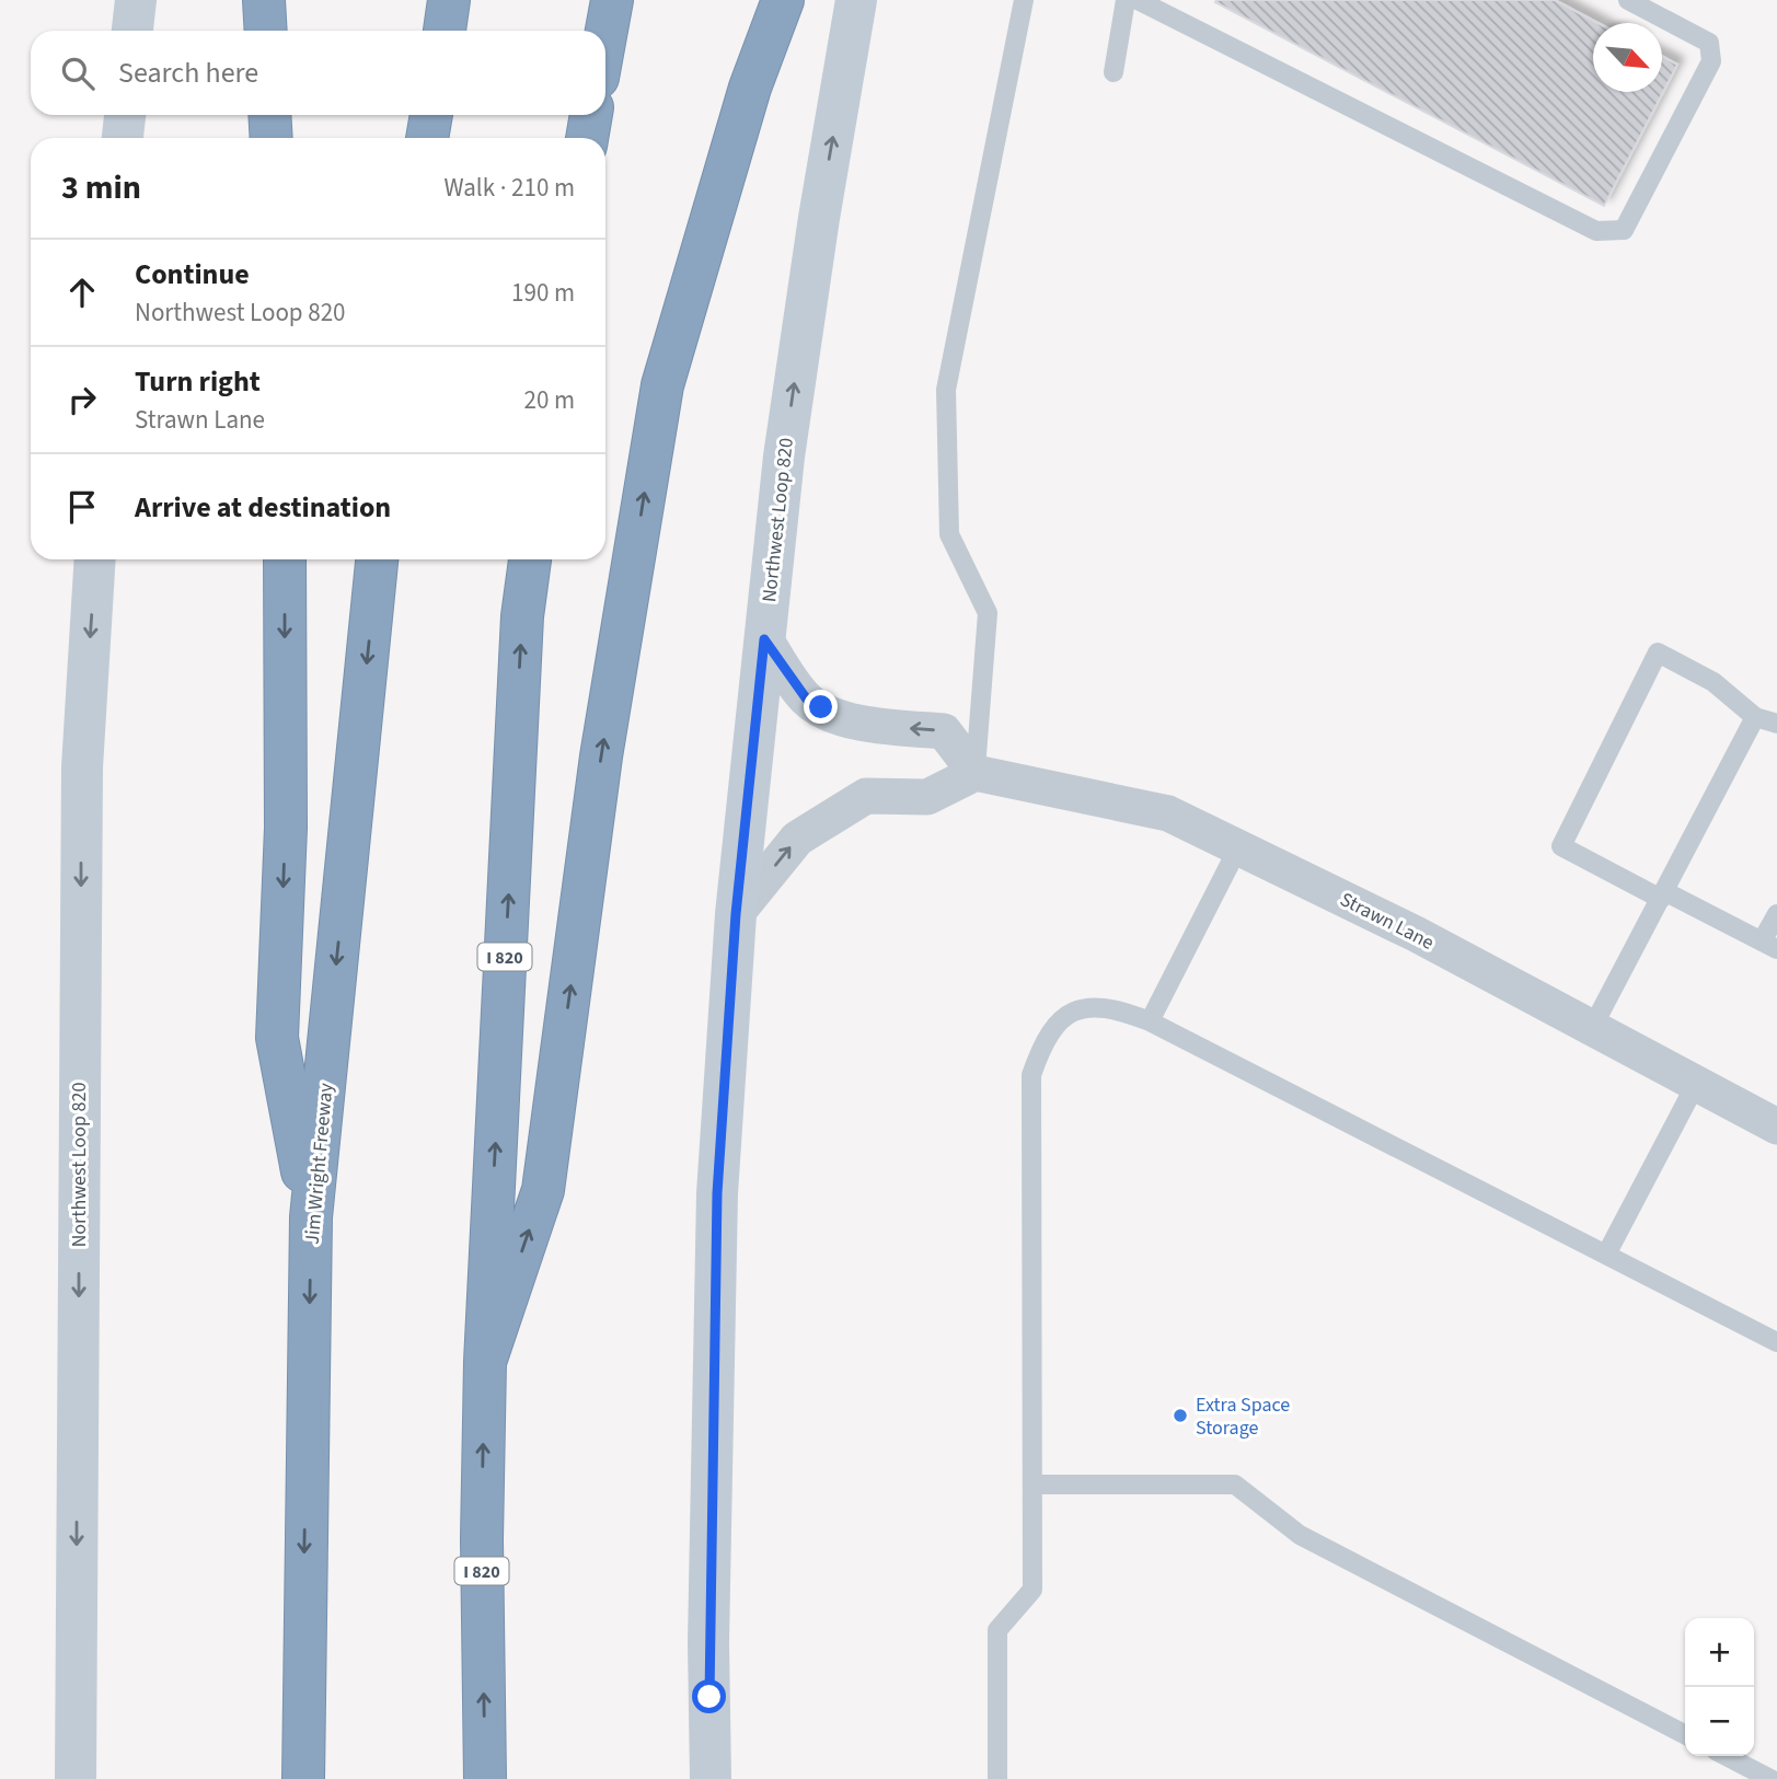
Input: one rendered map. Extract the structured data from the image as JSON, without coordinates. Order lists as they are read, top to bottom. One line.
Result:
{"streets":{"highway":["I 820","Jim Wright Freeway"],"main road":["Northwest Loop 820"],"street":["Strawn Lane"]},"places":["Extra Space Storage"],"north":"bottom right","page":{"search":"Search here","heading":["3 min","Walk · 210 m"],"list":[["Continue","Northwest Loop 820","190 m"],["Turn right","Strawn Lane","20 m"],"Arrive at destination"],"map_buttons":["+","−"]}}
